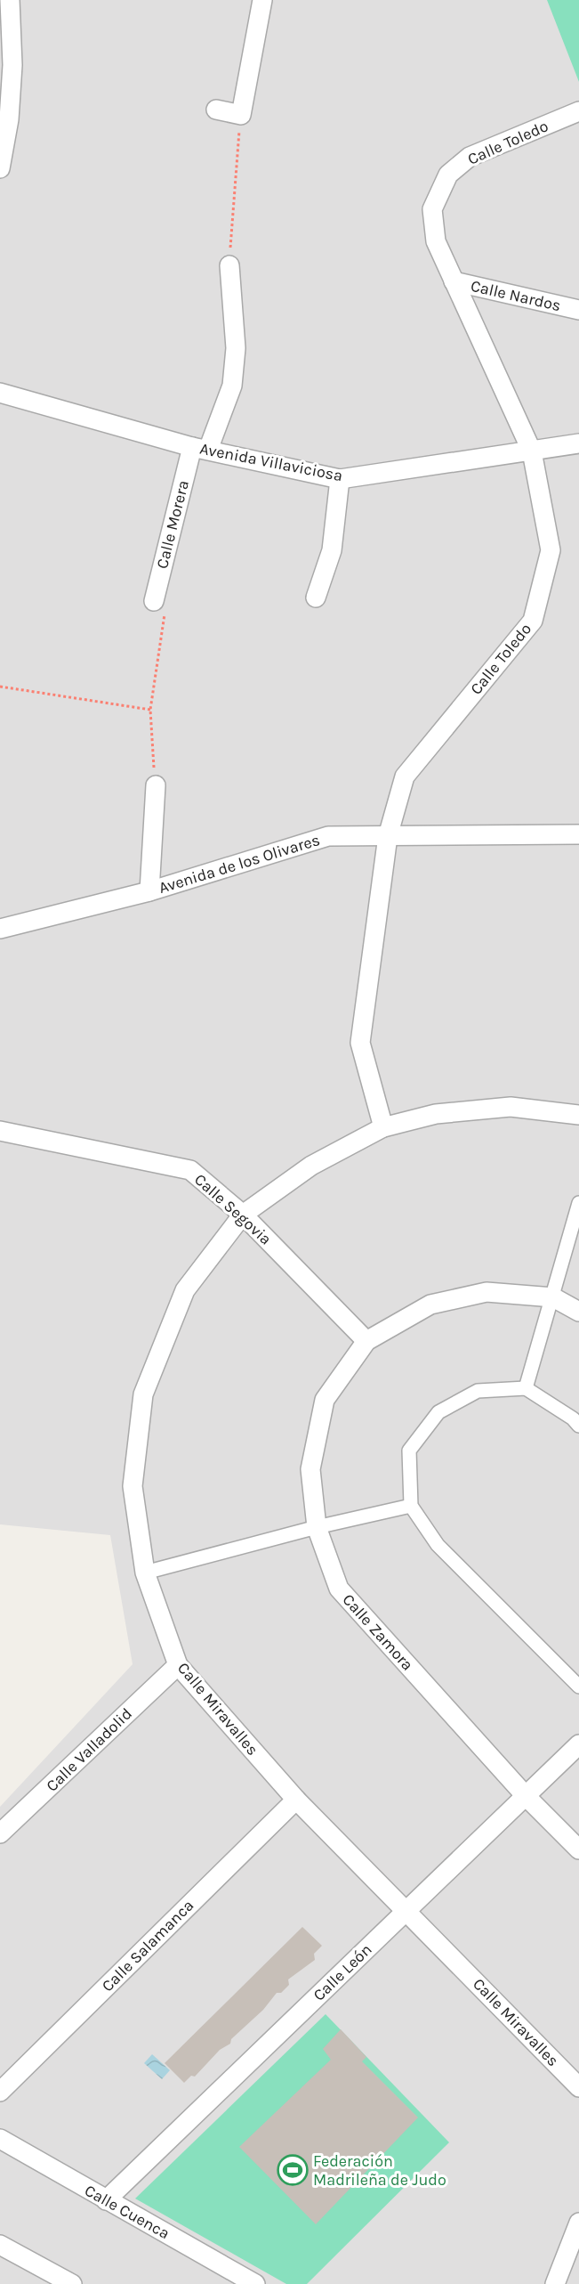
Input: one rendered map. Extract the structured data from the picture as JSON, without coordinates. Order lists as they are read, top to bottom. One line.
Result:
{"streets":{"street":["Calle Toledo","Calle Nardos","Avenida Villaviciosa","Calle Morera","Avenida de los Olivares","Calle Segovia","Calle Zamora","Calle Miravalles","Calle Valladolid","Calle Salamanca","Calle León","Calle Cuenca"]},"crossings":[["Calle Toledo","Calle Nardos"],["Calle Toledo","Avenida Villaviciosa"],["Calle Toledo","Avenida de los Olivares"],["Calle Toledo","Calle Miravalles"],["Avenida Villaviciosa","Calle Morera"],["Calle Segovia","Calle Zamora"],["Calle Segovia","Calle Miravalles"],["Calle Zamora","Calle León"],["Calle Miravalles","Calle Valladolid"],["Calle Miravalles","Calle Salamanca"],["Calle Miravalles","Calle León"],["Calle León","Calle Cuenca"]],"places":{"sports":["Federación Madrileña de Judo"]}}
